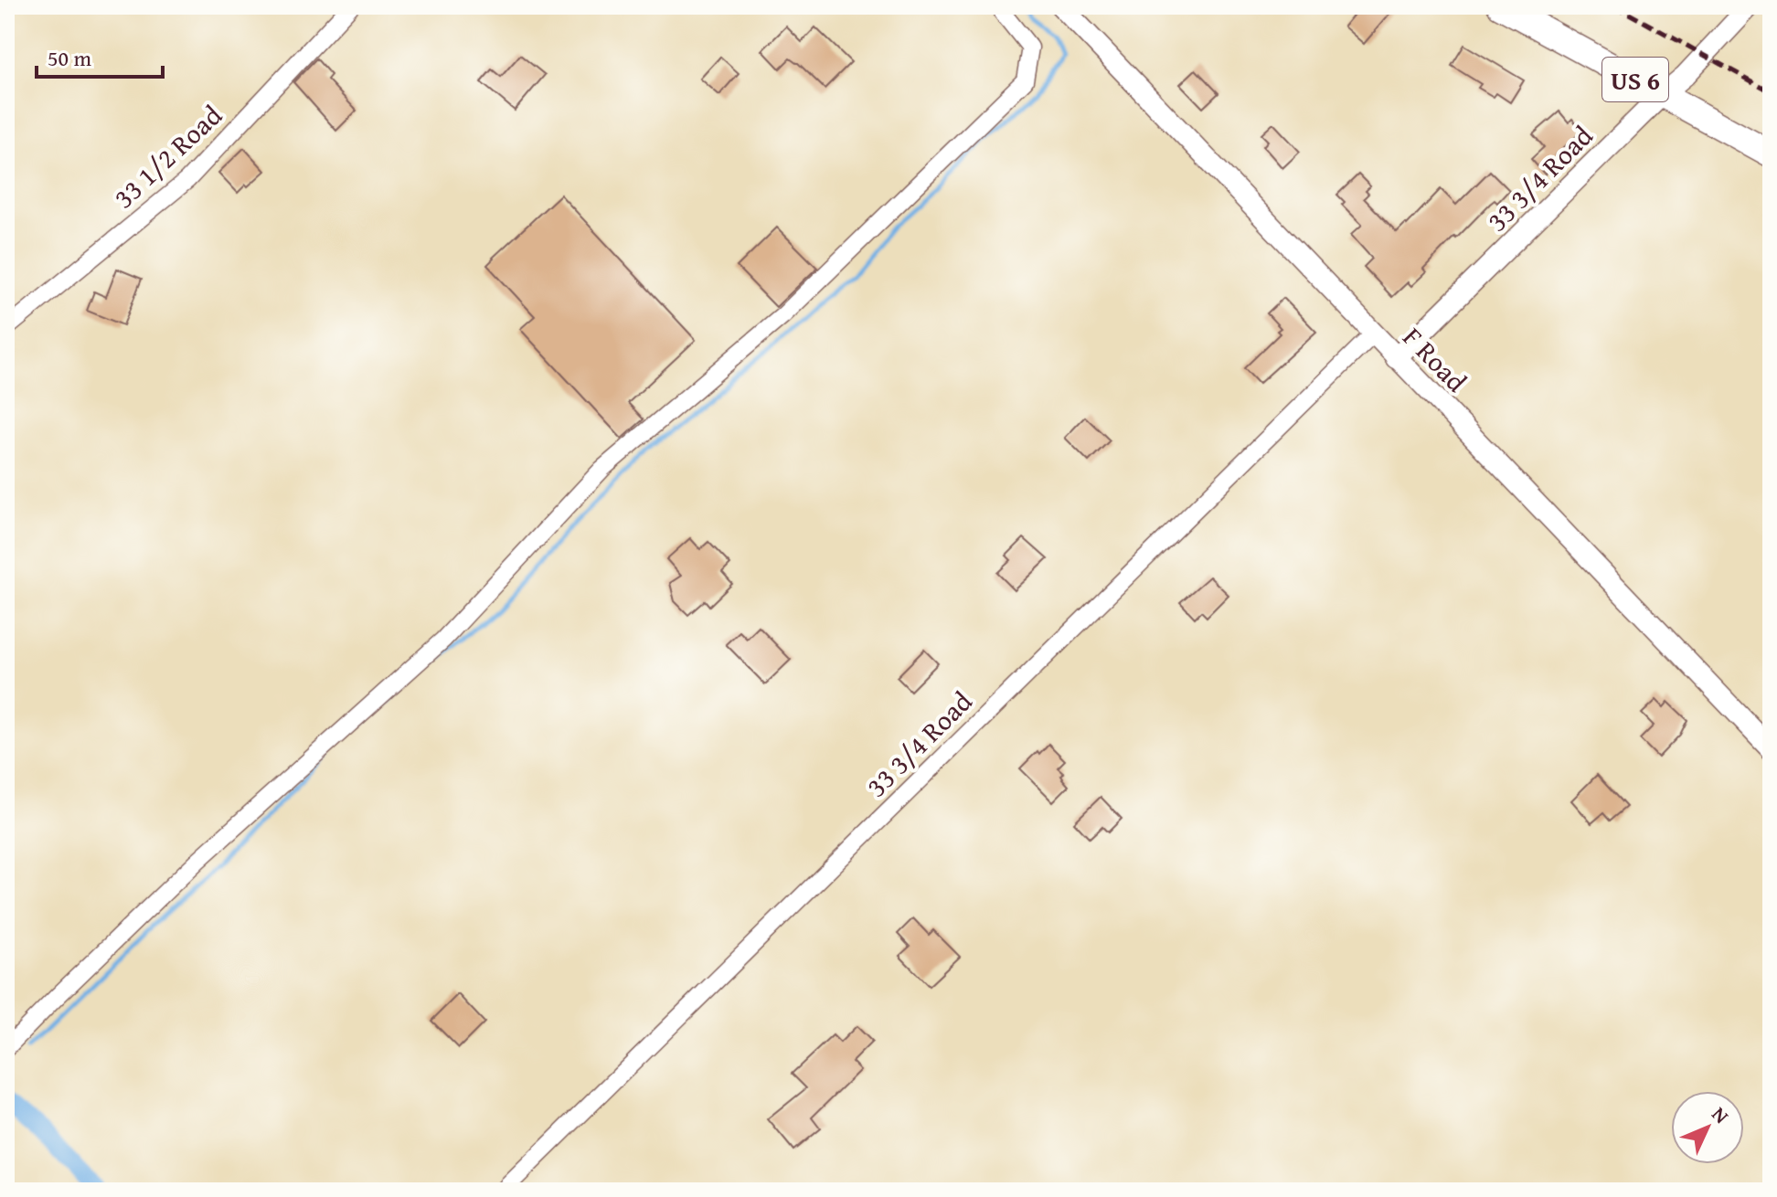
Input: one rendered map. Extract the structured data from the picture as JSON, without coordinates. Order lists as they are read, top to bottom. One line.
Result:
{"streets":{"main road":["US 6"],"street":["33 1/2 Road","33 3/4 Road","F Road"]},"crossings":[["US 6","33 3/4 Road"],["33 3/4 Road","F Road"]],"scale_bar":"50 m","north":"top right"}
